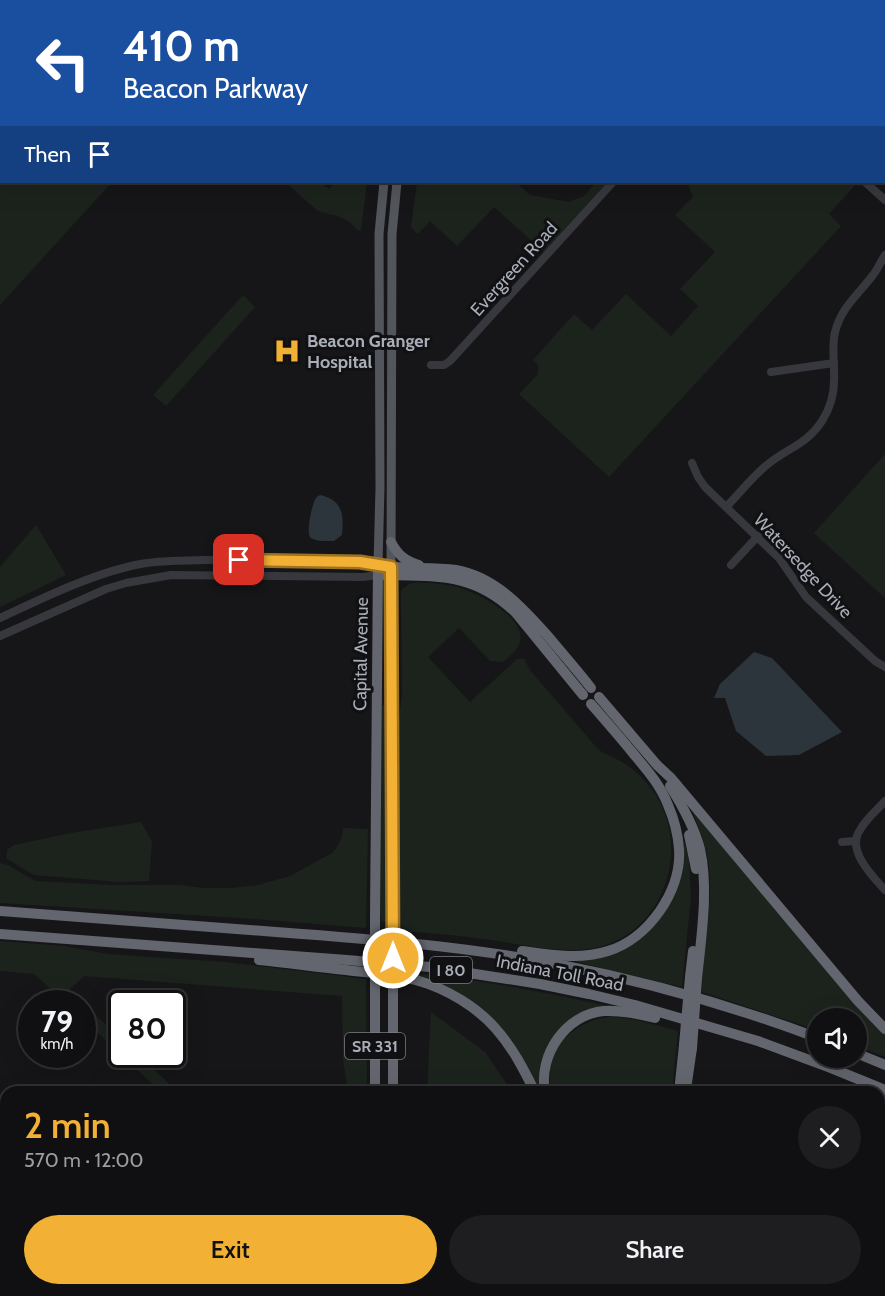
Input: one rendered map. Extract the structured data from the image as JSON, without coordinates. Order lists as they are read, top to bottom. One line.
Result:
{"streets":{"highway":["Capital Avenue","I 80","Indiana Toll Road","SR 331"],"street":["Evergreen Road","Watersedge Drive"]},"places":{"hospital":["Beacon Granger Hospital"]},"page":{"turn":["410 m","Beacon Parkway"],"then":"Then","speed":"79 km/h","limit":"80","heading":["2 min","570 m · 12:00"],"buttons":["Exit","Share"]}}
